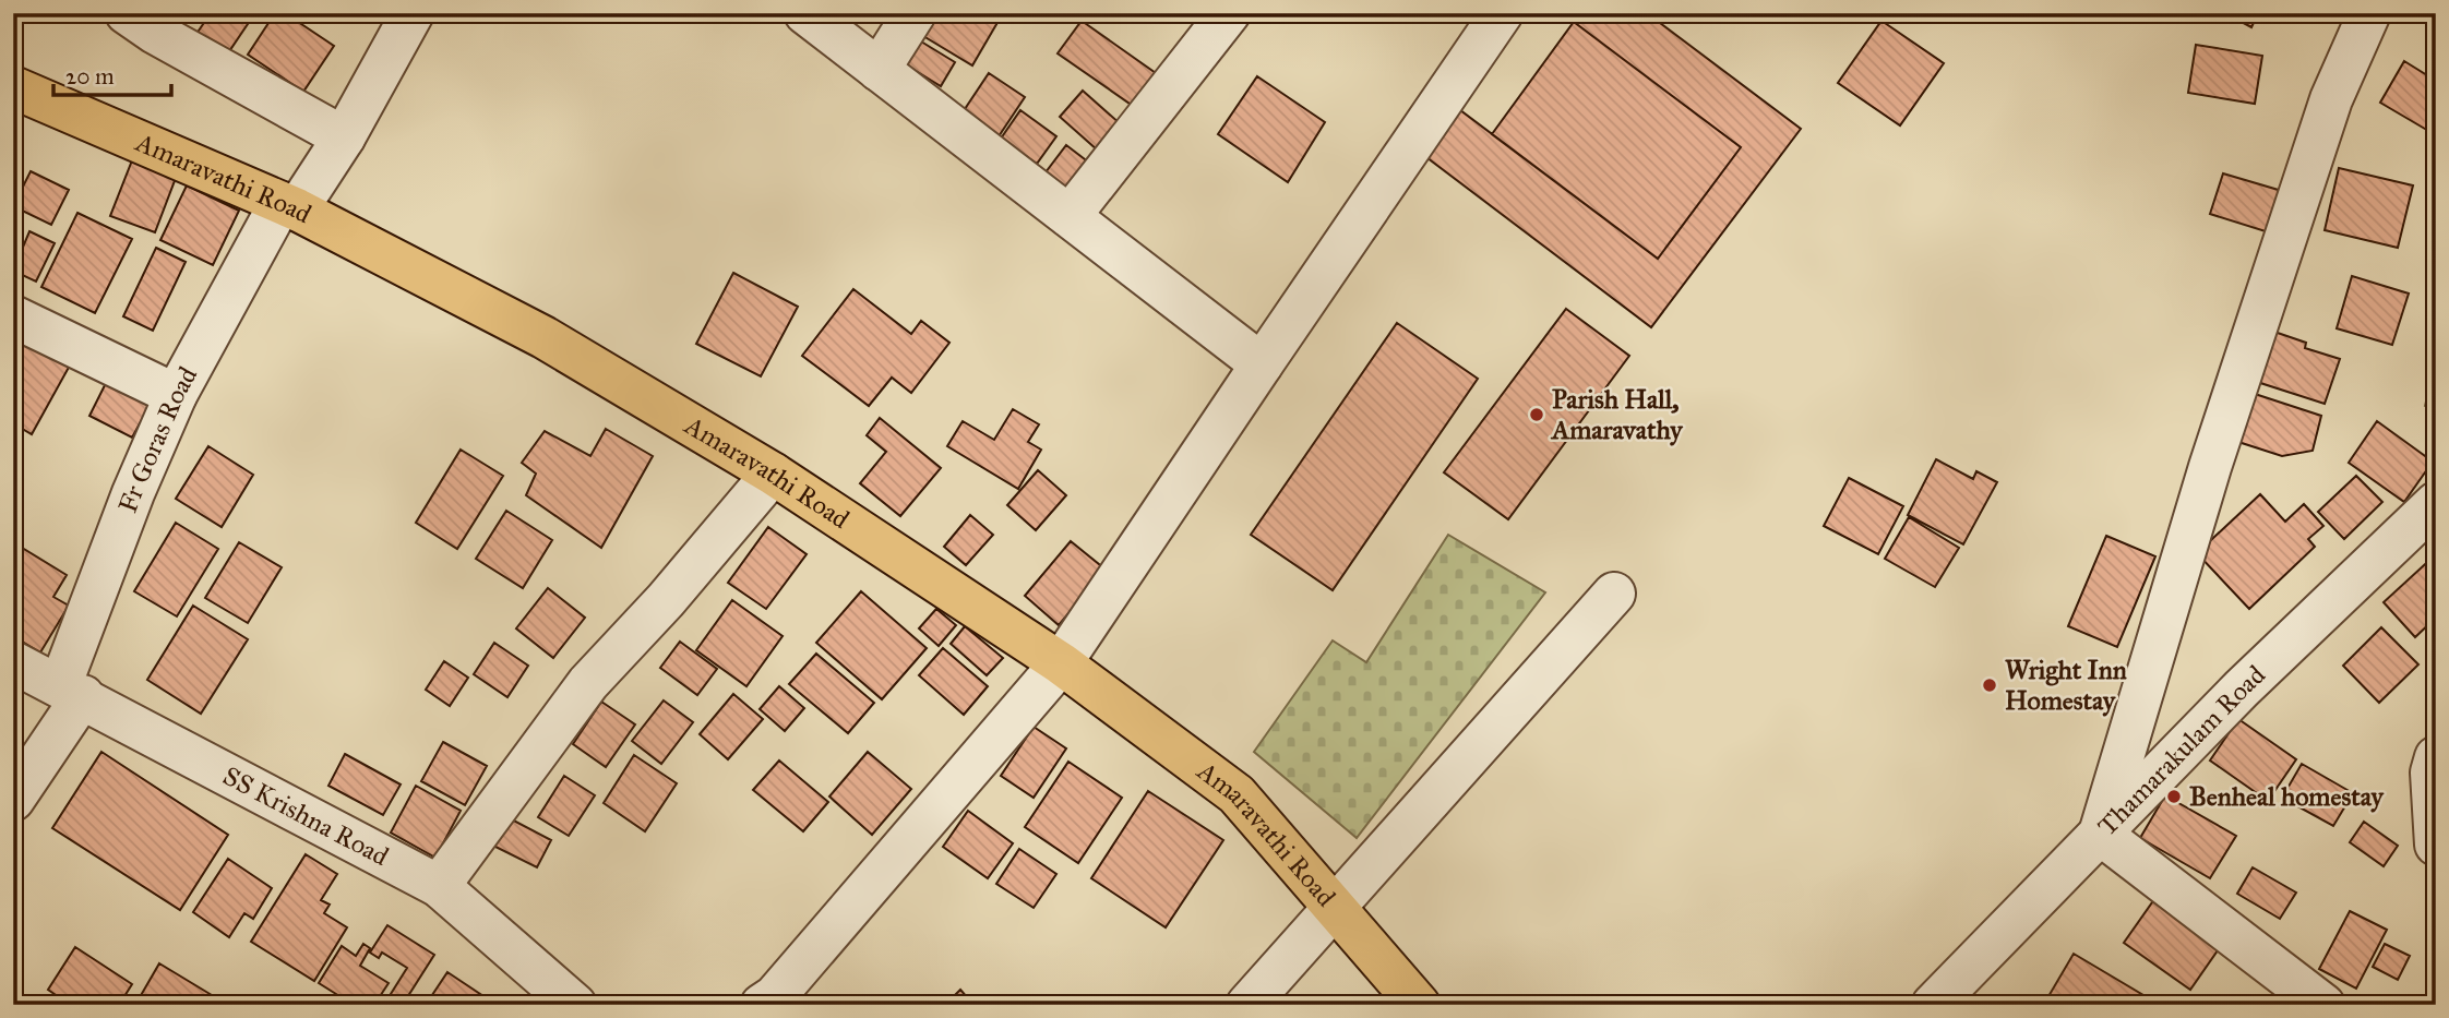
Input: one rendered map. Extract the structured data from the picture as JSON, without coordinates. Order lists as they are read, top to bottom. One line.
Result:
{"streets":{"main road":["Amaravathi Road"],"street":["Fr Goras Road","Thamarakulam Road","SS Krishna Road"]},"crossings":[["Amaravathi Road","Fr Goras Road"],["Fr Goras Road","SS Krishna Road"]],"places":["Parish Hall, Amaravathy","Wright Inn Homestay","Benheal homestay"],"scale_bar":"20 m"}
